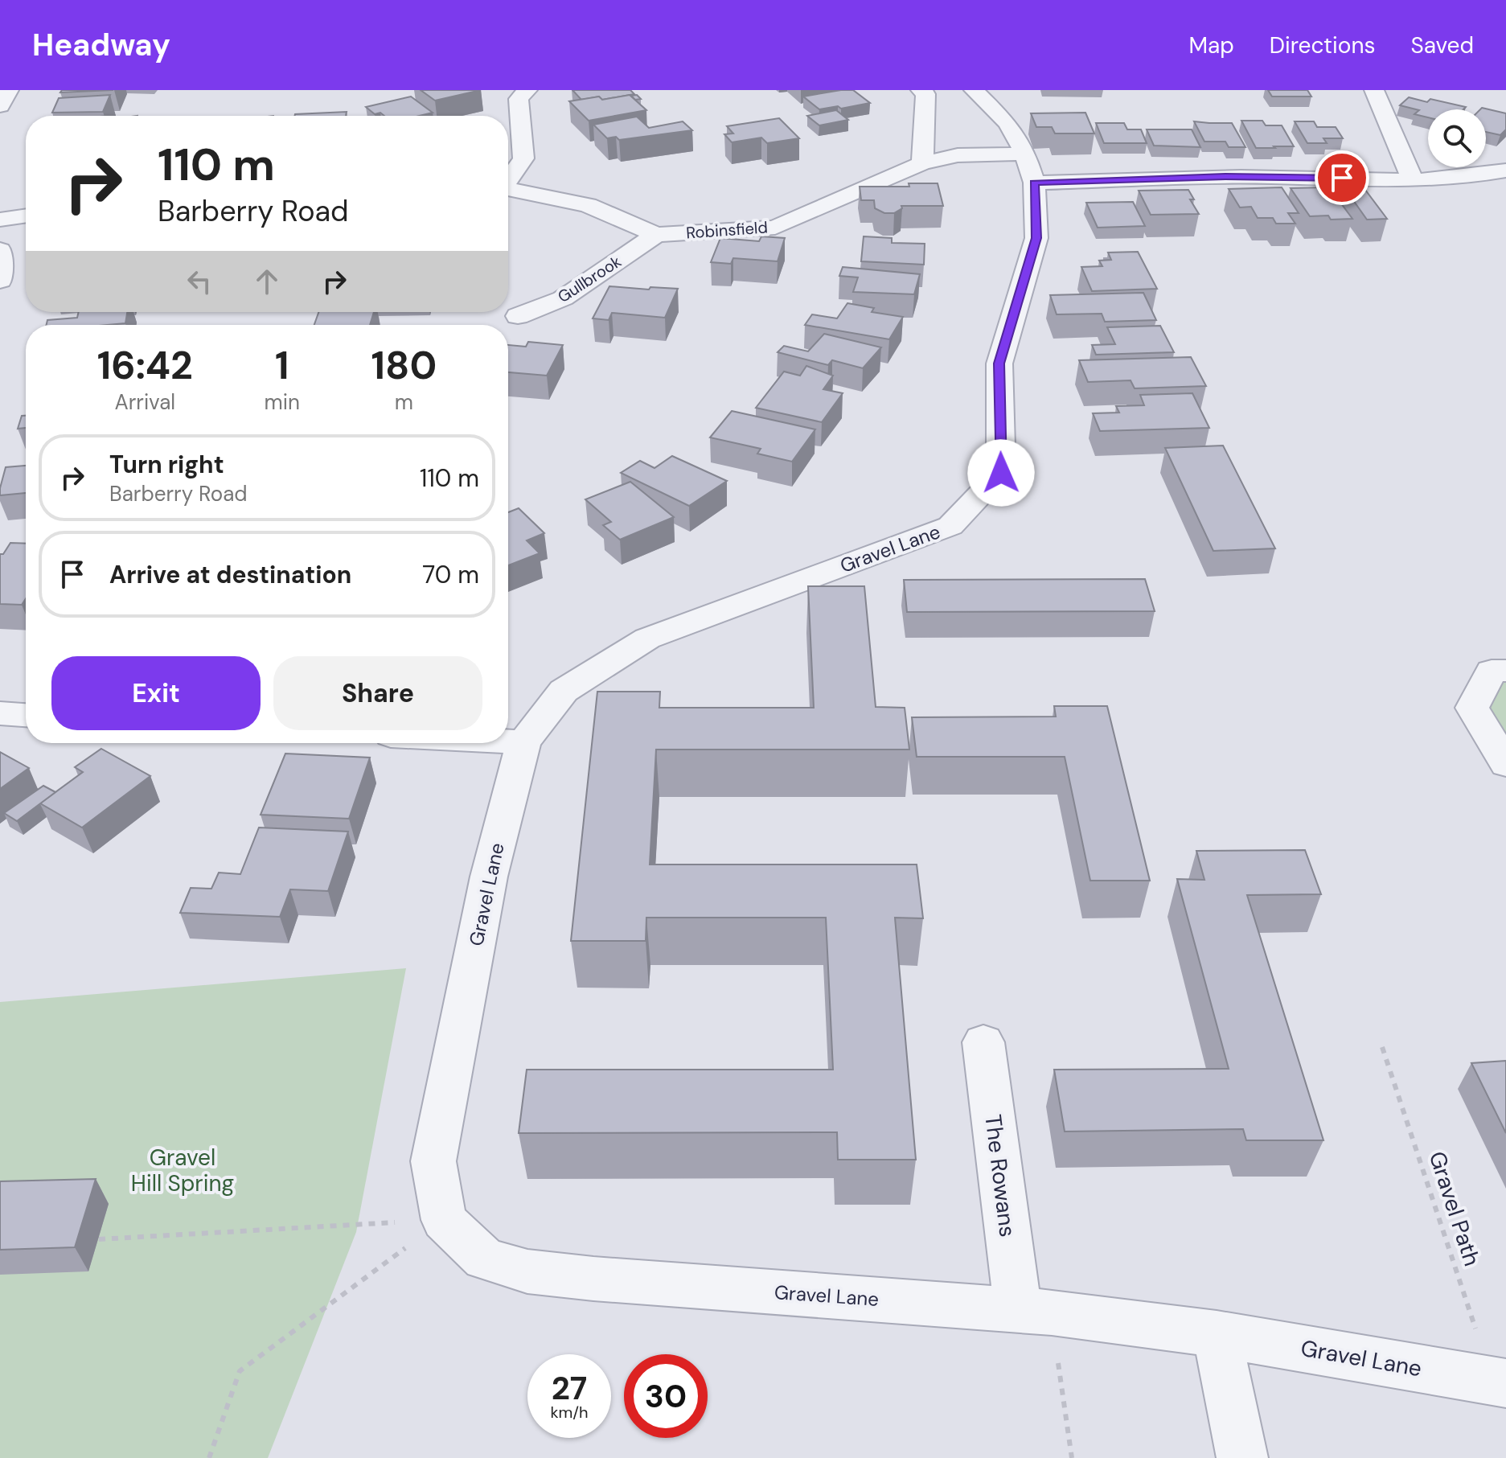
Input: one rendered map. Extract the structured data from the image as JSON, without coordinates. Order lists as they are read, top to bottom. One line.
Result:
{"streets":{"street":["Robinsfield","Gullbrook","Gravel Lane","The Rowans"],"path":["Gravel Path"]},"crossings":[["Robinsfield","Gullbrook"],["Robinsfield","Gravel Lane"],["Gravel Lane","The Rowans"],["Gravel Lane","Gravel Path"]],"parks":["Gravel Hill Spring"],"page":{"header":"Headway","nav":["Map","Directions","Saved"],"turn":["110 m","Barberry Road"],"eta":["16:42","Arrival","1","min","180","m"],"list":[{"name":"Turn right","note":"Barberry Road","value":"110 m"},{"name":"Arrive at destination","value":"70 m"}],"buttons":["Exit","Share"],"speed":"27 km/h","limit":"30"}}
